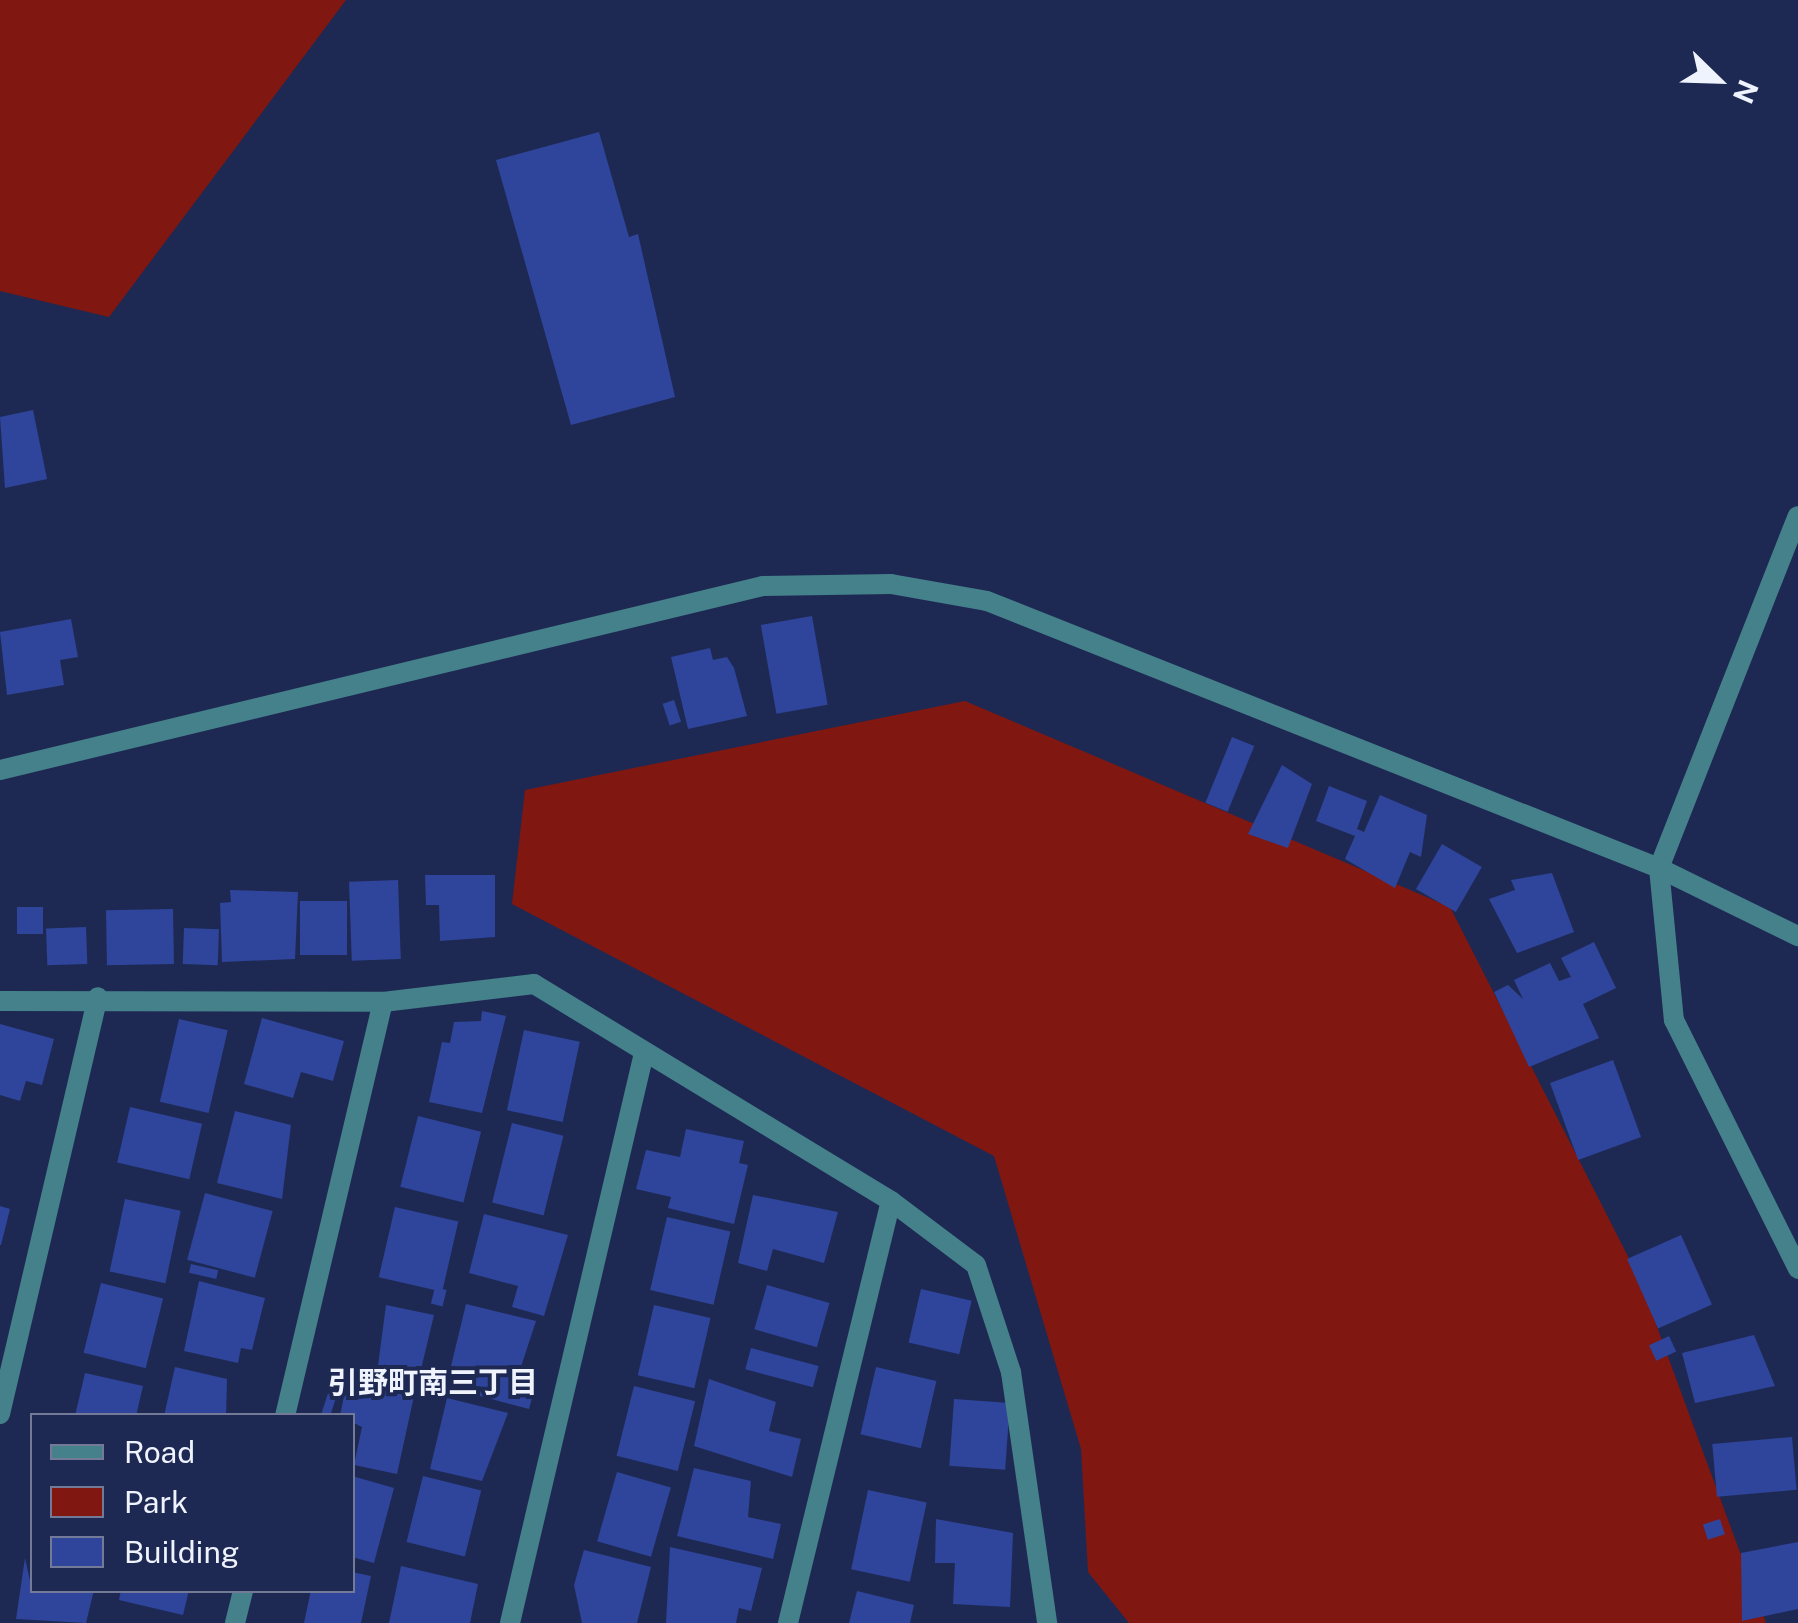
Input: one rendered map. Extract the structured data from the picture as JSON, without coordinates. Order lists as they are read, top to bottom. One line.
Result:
{"districts":["引野町南三丁目"],"legend":["Road","Park","Building"],"north":"bottom right"}
